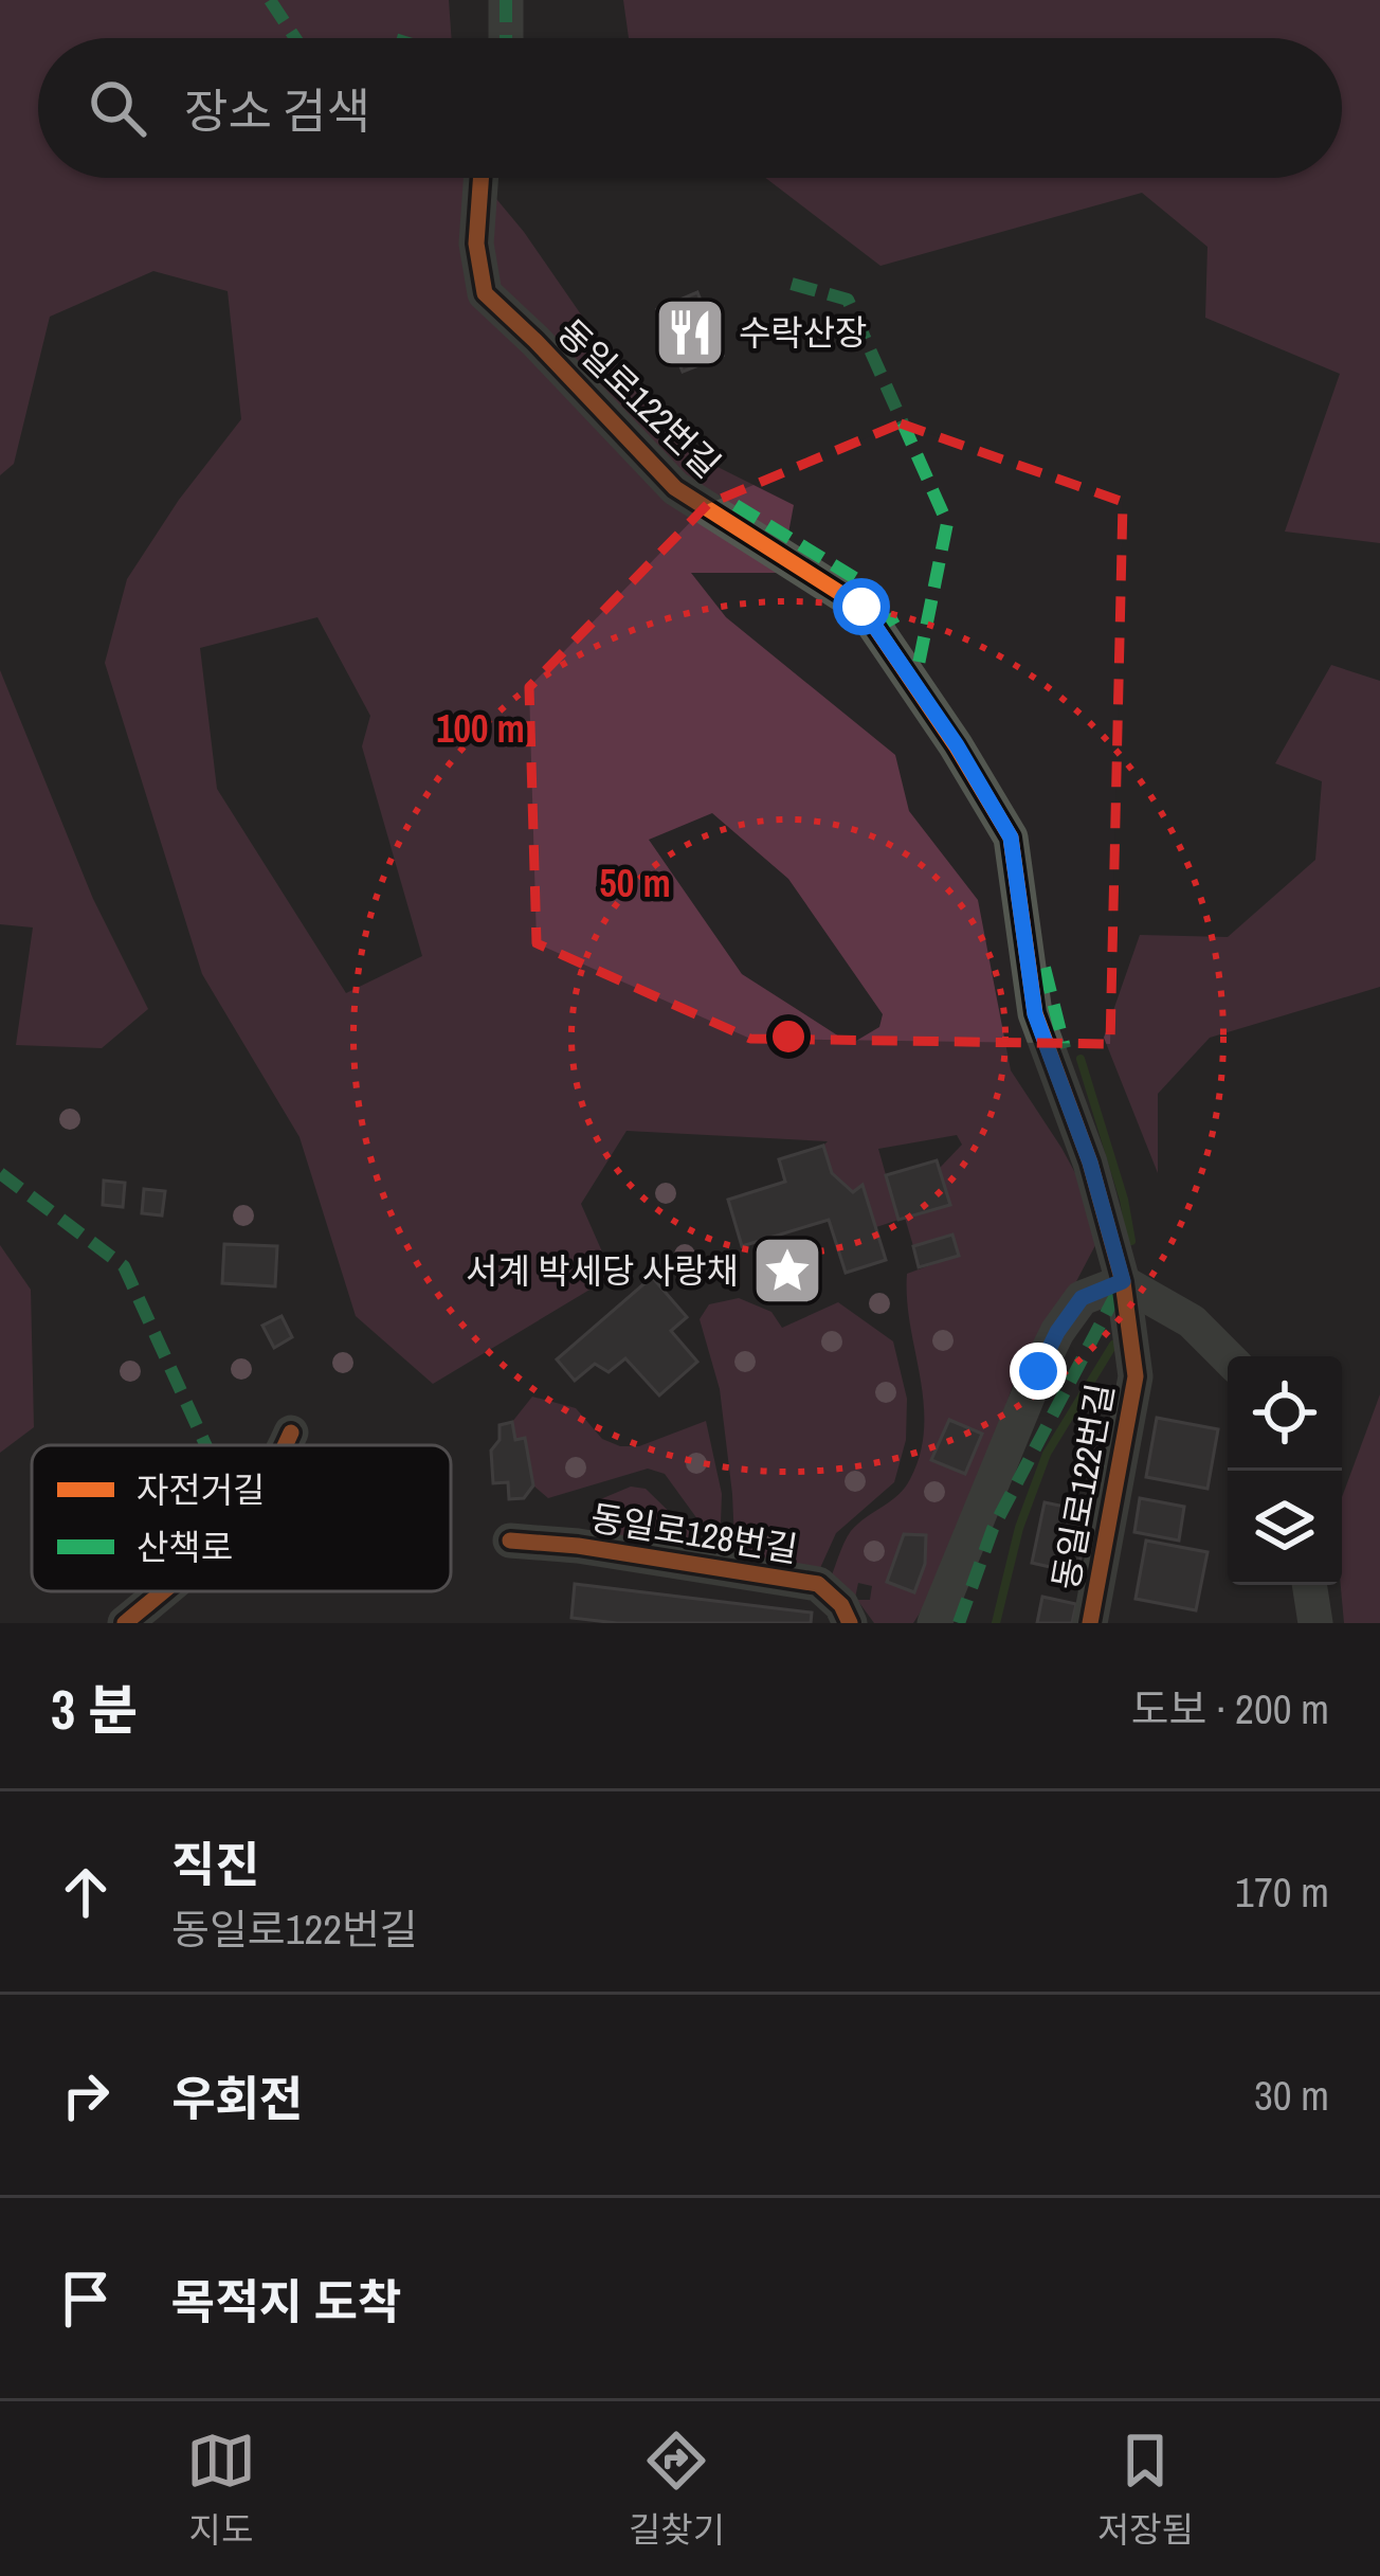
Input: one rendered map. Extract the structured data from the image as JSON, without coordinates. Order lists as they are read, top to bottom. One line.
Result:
{"streets":{"street":["동일로122번길","동일로128번길"]},"places":{"restaurant":["수락산장"],"place":["서계 박세당 사랑채"]},"legend":["자전거길","산책로"],"page":{"search":"장소 검색","heading":["3 분","도보 · 200 m"],"list":[["직진","동일로122번길","170 m"],["우회전","30 m"],"목적지 도착"],"nav":["지도","길찾기","저장됨"]},"rings":["100 m","50 m"]}
